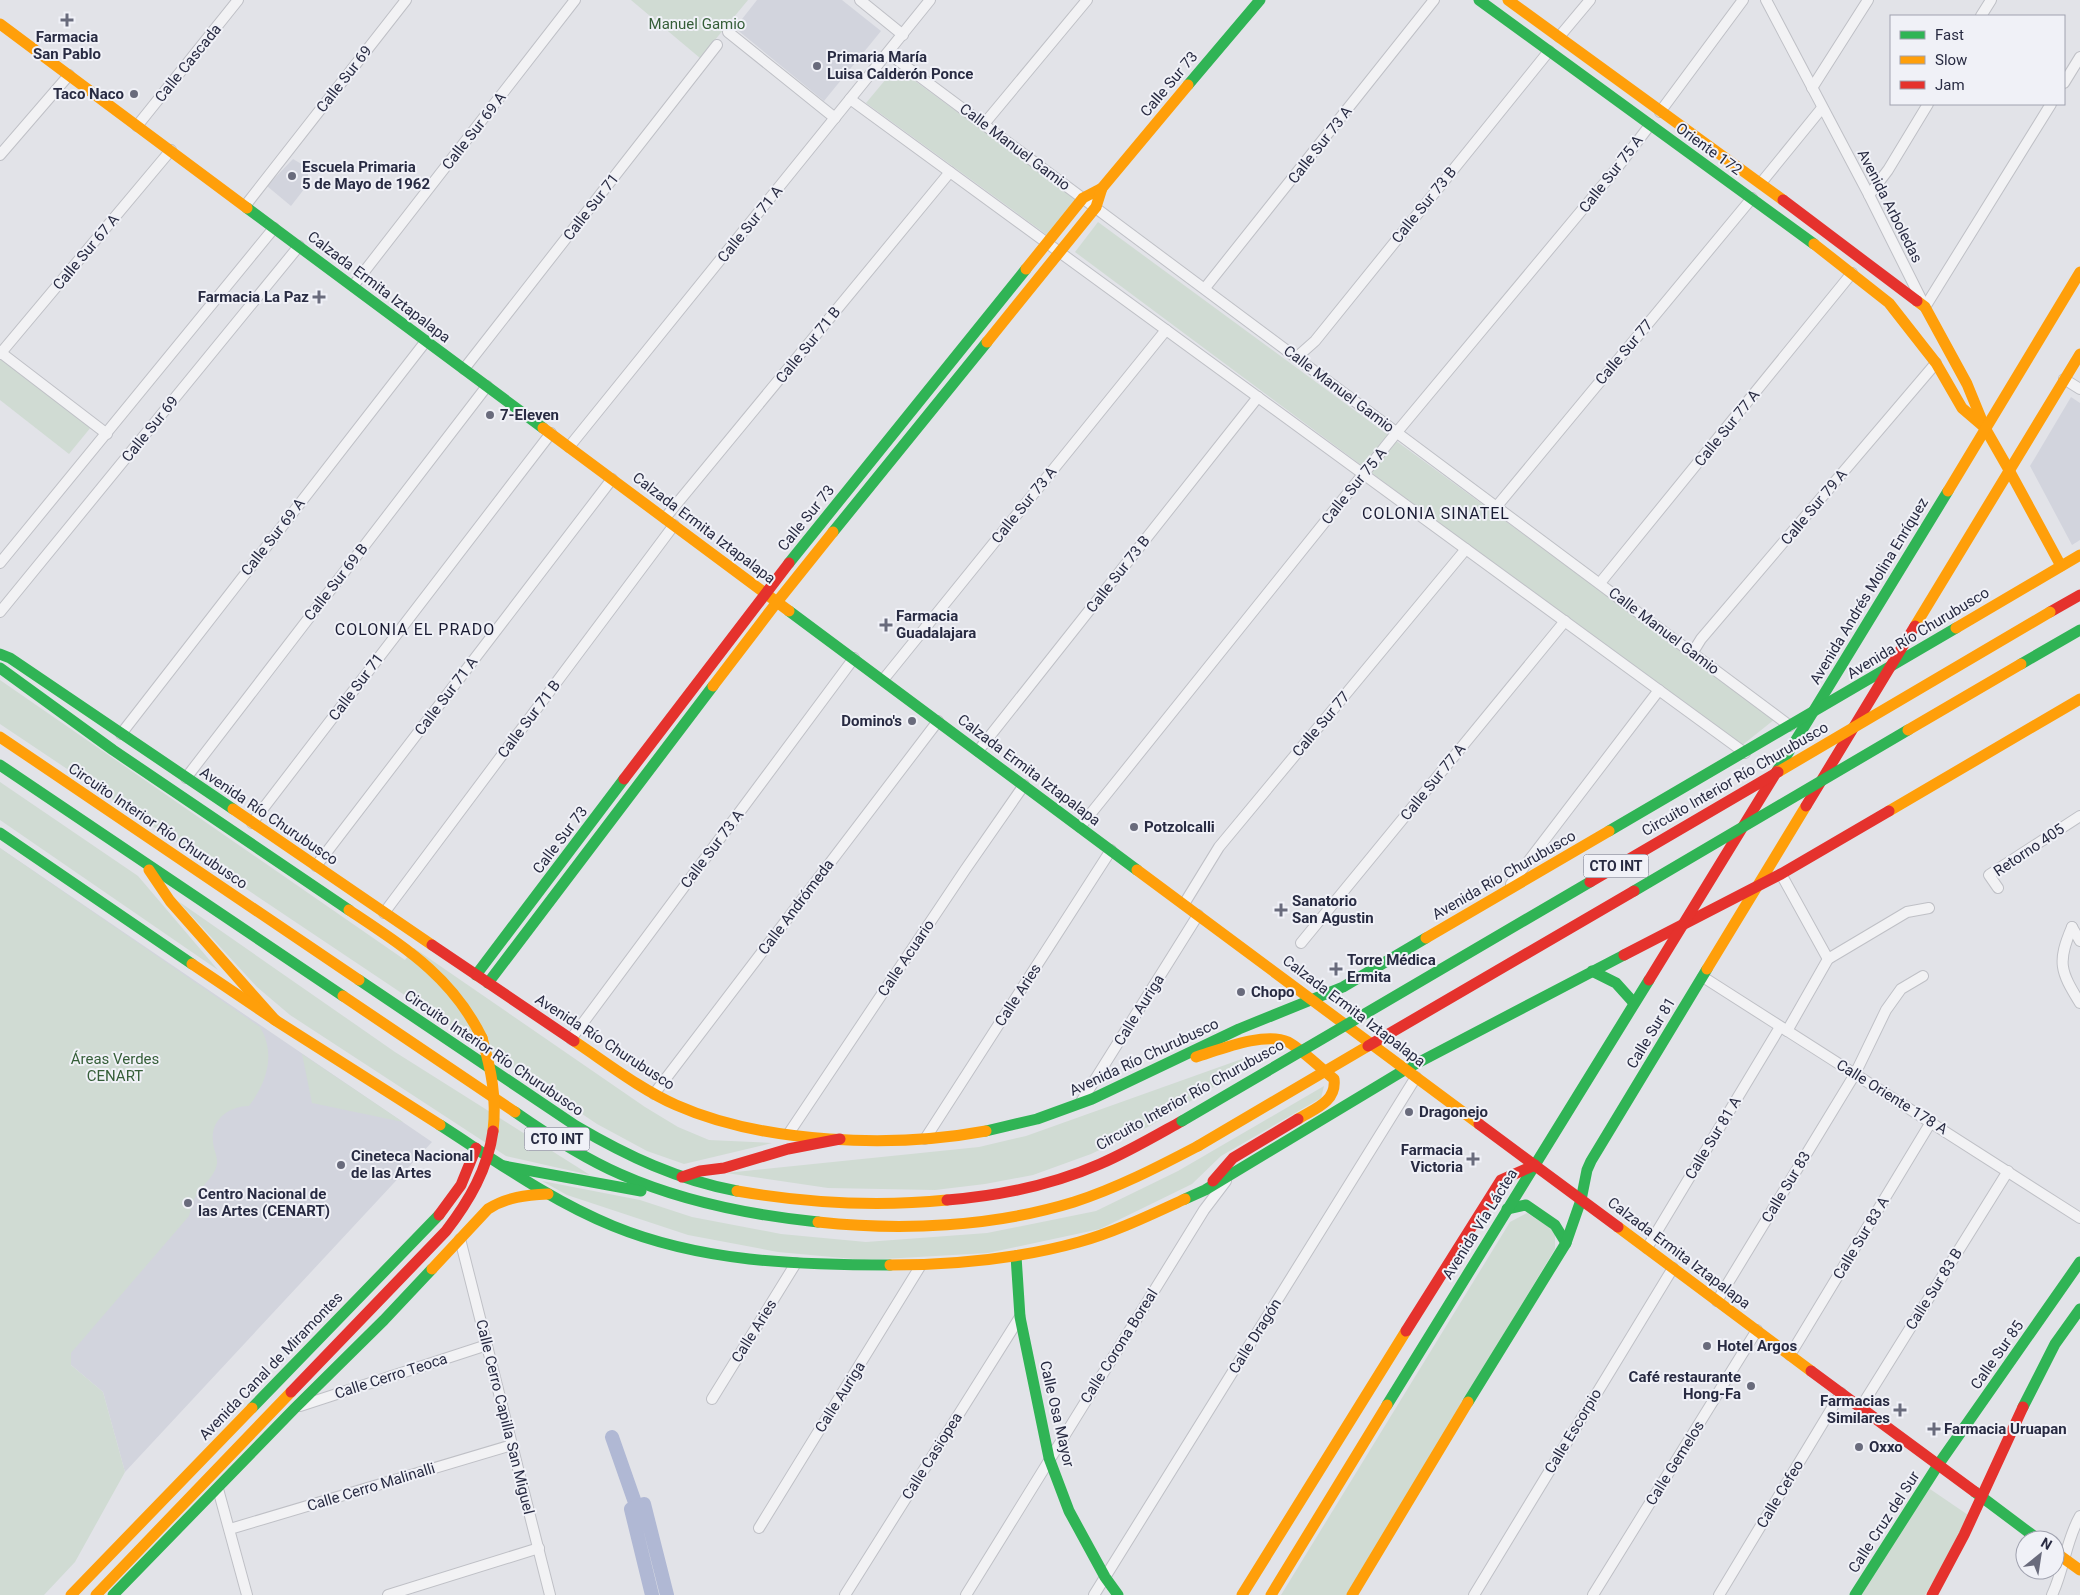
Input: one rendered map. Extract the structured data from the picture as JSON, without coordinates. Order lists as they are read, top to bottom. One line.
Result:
{"streets":{"main road":["Calle Sur 73","Oriente 172","Avenida Arboledas","Calzada Ermita Iztapalapa","Avenida Andrés Molina Enríquez","Avenida Río Churubusco","Circuito Interior Río Churubusco","CTO INT","Calle Sur 81","Avenida Vía Láctea","Calle Sur 85","Avenida Canal de Miramontes","Calle Osa Mayor","Calle Cruz del Sur"],"street":["Calle Cascada","Calle Sur 69","Calle Sur 69 A","Calle Sur 73 A","Calle Manuel Gamio","Calle Sur 75 A","Calle Sur 73 B","Calle Sur 71","Calle Sur 71 A","Calle Sur 67 A","Calle Sur 71 B","Calle Sur 77","Calle Sur 77 A","Calle Sur 79 A","Calle Sur 69 B","Retorno 405","Calle Andrómeda","Calle Acuario","Calle Aries","Calle Auriga","Calle Oriente 178 A","Calle Sur 81 A","Calle Sur 83","Calle Sur 83 A","Calle Sur 83 B","Calle Dragón","Calle Corona Boreal","Calle Cerro Teoca","Calle Cerro Capilla San Miguel","Calle Escorpio","Calle Casiopea","Calle Gemelos","Calle Cerro Malinalli","Calle Cefeo"]},"crossings":[["Calle Cascada","Calzada Ermita Iztapalapa"],["Calle Sur 69","Calzada Ermita Iztapalapa"],["Calle Sur 73","Calle Manuel Gamio"],["Calle Sur 73","Calzada Ermita Iztapalapa"],["Calle Sur 73","Avenida Río Churubusco"],["Calle Sur 69 A","Calzada Ermita Iztapalapa"],["Calle Sur 69 A","Avenida Río Churubusco"],["Calle Sur 73 A","Calle Manuel Gamio"],["Calle Sur 73 A","Calzada Ermita Iztapalapa"],["Calle Sur 73 A","Avenida Río Churubusco"],["Calle Manuel Gamio","Calle Sur 75 A"],["Calle Manuel Gamio","Calle Sur 73 B"],["Calle Manuel Gamio","Calle Sur 71 A"],["Calle Manuel Gamio","Calle Sur 77"],["Calle Manuel Gamio","Calle Sur 77 A"],["Calle Manuel Gamio","Calle Sur 79 A"],["Calle Manuel Gamio","Avenida Río Churubusco"],["Oriente 172","Calle Sur 75 A"],["Oriente 172","Calle Sur 73 B"],["Oriente 172","Avenida Arboledas"],["Oriente 172","Calle Sur 77"],["Oriente 172","Calle Sur 77 A"],["Calle Sur 75 A","Calzada Ermita Iztapalapa"],["Calle Sur 73 B","Calzada Ermita Iztapalapa"],["Avenida Arboledas","Calle Sur 79 A"],["Avenida Arboledas","Avenida Andrés Molina Enríquez"],["Avenida Arboledas","Avenida Río Churubusco"],["Calle Sur 71","Calzada Ermita Iztapalapa"],["Calle Sur 71","Avenida Río Churubusco"],["Calle Sur 71 A","Calzada Ermita Iztapalapa"],["Calle Sur 71 A","Avenida Río Churubusco"],["Calle Sur 67 A","Calzada Ermita Iztapalapa"],["Calzada Ermita Iztapalapa","Calle Sur 71 B"],["Calzada Ermita Iztapalapa","Calle Sur 77"],["Calzada Ermita Iztapalapa","Calle Sur 69 B"],["Calzada Ermita Iztapalapa","Avenida Río Churubusco"],["Calzada Ermita Iztapalapa","Calle Andrómeda"],["Calzada Ermita Iztapalapa","Calle Acuario"],["Calzada Ermita Iztapalapa","Calle Aries"],["Calzada Ermita Iztapalapa","Calle Auriga"],["Calzada Ermita Iztapalapa","Calle Sur 81"],["Calzada Ermita Iztapalapa","Calle Sur 81 A"],["Calzada Ermita Iztapalapa","Calle Sur 83"],["Calzada Ermita Iztapalapa","Avenida Vía Láctea"],["Calzada Ermita Iztapalapa","Calle Sur 83 A"],["Calzada Ermita Iztapalapa","Calle Sur 83 B"],["Calzada Ermita Iztapalapa","Calle Dragón"],["Calzada Ermita Iztapalapa","Calle Sur 85"],["Calzada Ermita Iztapalapa","Calle Escorpio"],["Calzada Ermita Iztapalapa","Calle Gemelos"],["Calzada Ermita Iztapalapa","Calle Cefeo"],["Calzada Ermita Iztapalapa","Calle Cruz del Sur"],["Calle Sur 71 B","Avenida Río Churubusco"],["Calle Sur 69 B","Avenida Río Churubusco"],["Avenida Andrés Molina Enríquez","Avenida Río Churubusco"],["Avenida Andrés Molina Enríquez","Calle Sur 81"],["Avenida Río Churubusco","Calle Andrómeda"],["Avenida Río Churubusco","Calle Acuario"],["Avenida Río Churubusco","Calle Aries"],["Avenida Río Churubusco","Calle Auriga"],["Calle Sur 81","Calle Oriente 178 A"],["Calle Sur 81","Avenida Vía Láctea"],["Calle Oriente 178 A","Calle Sur 81 A"],["Calle Oriente 178 A","Calle Sur 83"],["Calle Oriente 178 A","Calle Sur 83 A"],["Calle Oriente 178 A","Calle Sur 83 B"],["Calle Dragón","Calle Osa Mayor"],["Calle Corona Boreal","Calle Osa Mayor"],["Calle Sur 85","Calle Cruz del Sur"],["Calle Cerro Teoca","Calle Cerro Capilla San Miguel"],["Calle Osa Mayor","Calle Casiopea"],["Calle Cerro Capilla San Miguel","Calle Cerro Malinalli"]],"districts":["COLONIA SINATEL","COLONIA EL PRADO"],"parks":["Manuel Gamio","Áreas Verdes CENART"],"places":{"health":["Farmacia San Pablo","Farmacia La Paz","Farmacia Guadalajara","Sanatorio San Agustin","Torre Médica Ermita","Farmacia Victoria","Farmacias Similares","Farmacia Uruapan"],"other":["Primaria María Luisa Calderón Ponce","Taco Naco","Escuela Primaria 5 de Mayo de 1962","7-Eleven","Domino's","Potzolcalli","Chopo","Dragonejo","Cineteca Nacional de las Artes","Centro Nacional de las Artes (CENART)","Hotel Argos","Café restaurante Hong-Fa","Oxxo"]},"legend":["Fast","Slow","Jam"],"north":"top right"}
